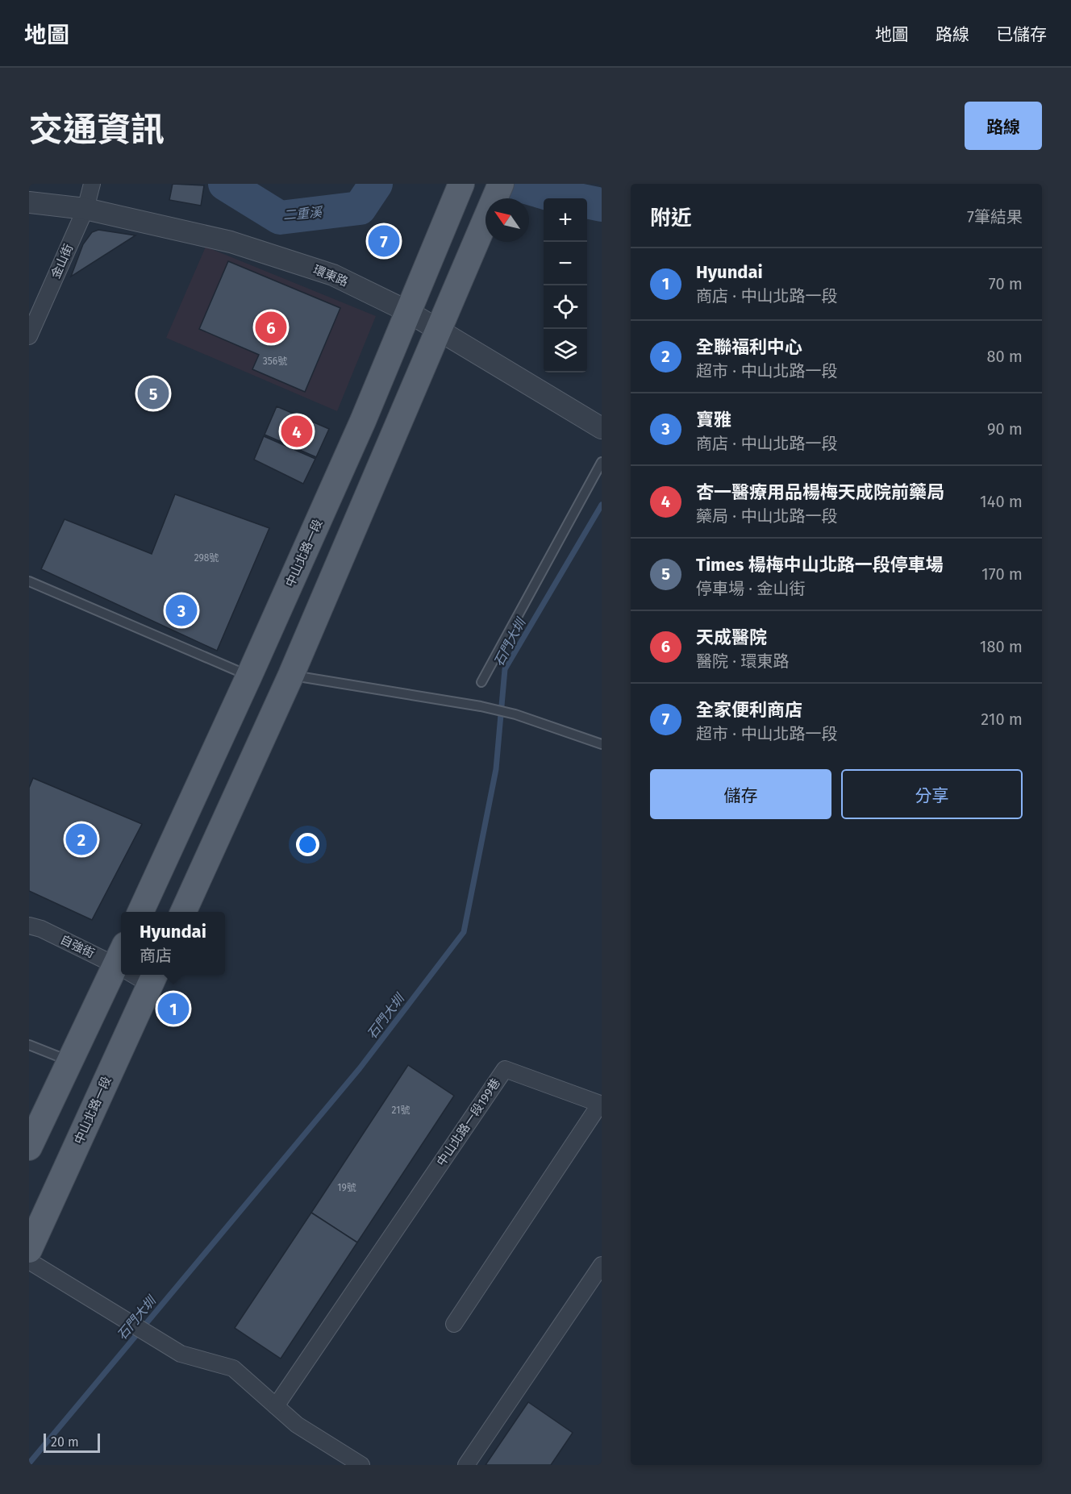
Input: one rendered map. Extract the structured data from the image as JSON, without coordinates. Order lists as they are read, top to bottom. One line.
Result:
{"streets":{"main road":["中山北路一段"],"street":["金山街","環東路","自強街","中山北路一段199巷"]},"crossings":[["金山街","環東路"],["環東路","中山北路一段"]],"water":["二重溪","石門大圳"],"house_numbers":["356號","298號","21號","19號"],"scale_bar":"20 m","north":"top left","page":{"header":"地圖","nav":["地圖","路線","已儲存"],"title":"交通資訊","buttons":["路線",["儲存","分享"]],"heading":["附近","7筆結果"],"map_buttons":["+","−"],"pins":["7","6","5","4","3","2","1"],"list":[{"mark":"1","name":"Hyundai","note":"商店 · 中山北路一段","value":"70 m"},{"mark":"2","name":"全聯福利中心","note":"超市 · 中山北路一段","value":"80 m"},{"mark":"3","name":"寶雅","note":"商店 · 中山北路一段","value":"90 m"},{"mark":"4","name":"杏一醫療用品楊梅天成院前藥局","note":"藥局 · 中山北路一段","value":"140 m"},{"mark":"5","name":"Times 楊梅中山北路一段停車場","note":"停車場 · 金山街","value":"170 m"},{"mark":"6","name":"天成醫院","note":"醫院 · 環東路","value":"180 m"},{"mark":"7","name":"全家便利商店","note":"超市 · 中山北路一段","value":"210 m"}],"popup":["Hyundai","商店"],"scale":"20 m"}}
